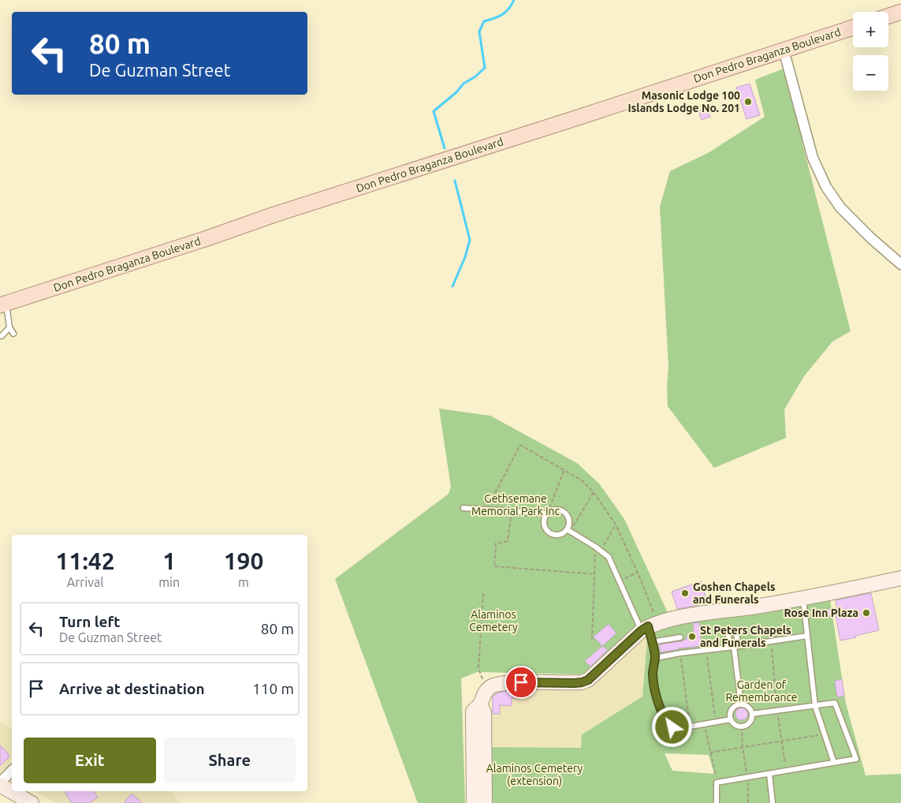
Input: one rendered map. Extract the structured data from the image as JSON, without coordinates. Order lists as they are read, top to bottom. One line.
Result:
{"streets":{"main road":["Don Pedro Braganza Boulevard"]},"parks":["Gethsemane Memorial Park Inc","Alaminos Cemetery","Garden of Remembrance","Alaminos Cemetery (extension)"],"places":["Masonic Lodge 100 Islands Lodge No. 201","Goshen Chapels and Funerals","Rose Inn Plaza","St Peters Chapels and Funerals"],"page":{"map_buttons":["+","−"],"turn":["80 m","De Guzman Street"],"eta":["11:42","Arrival","1","min","190","m"],"list":[{"name":"Turn left","note":"De Guzman Street","value":"80 m"},{"name":"Arrive at destination","value":"110 m"}],"buttons":["Exit","Share"]}}
